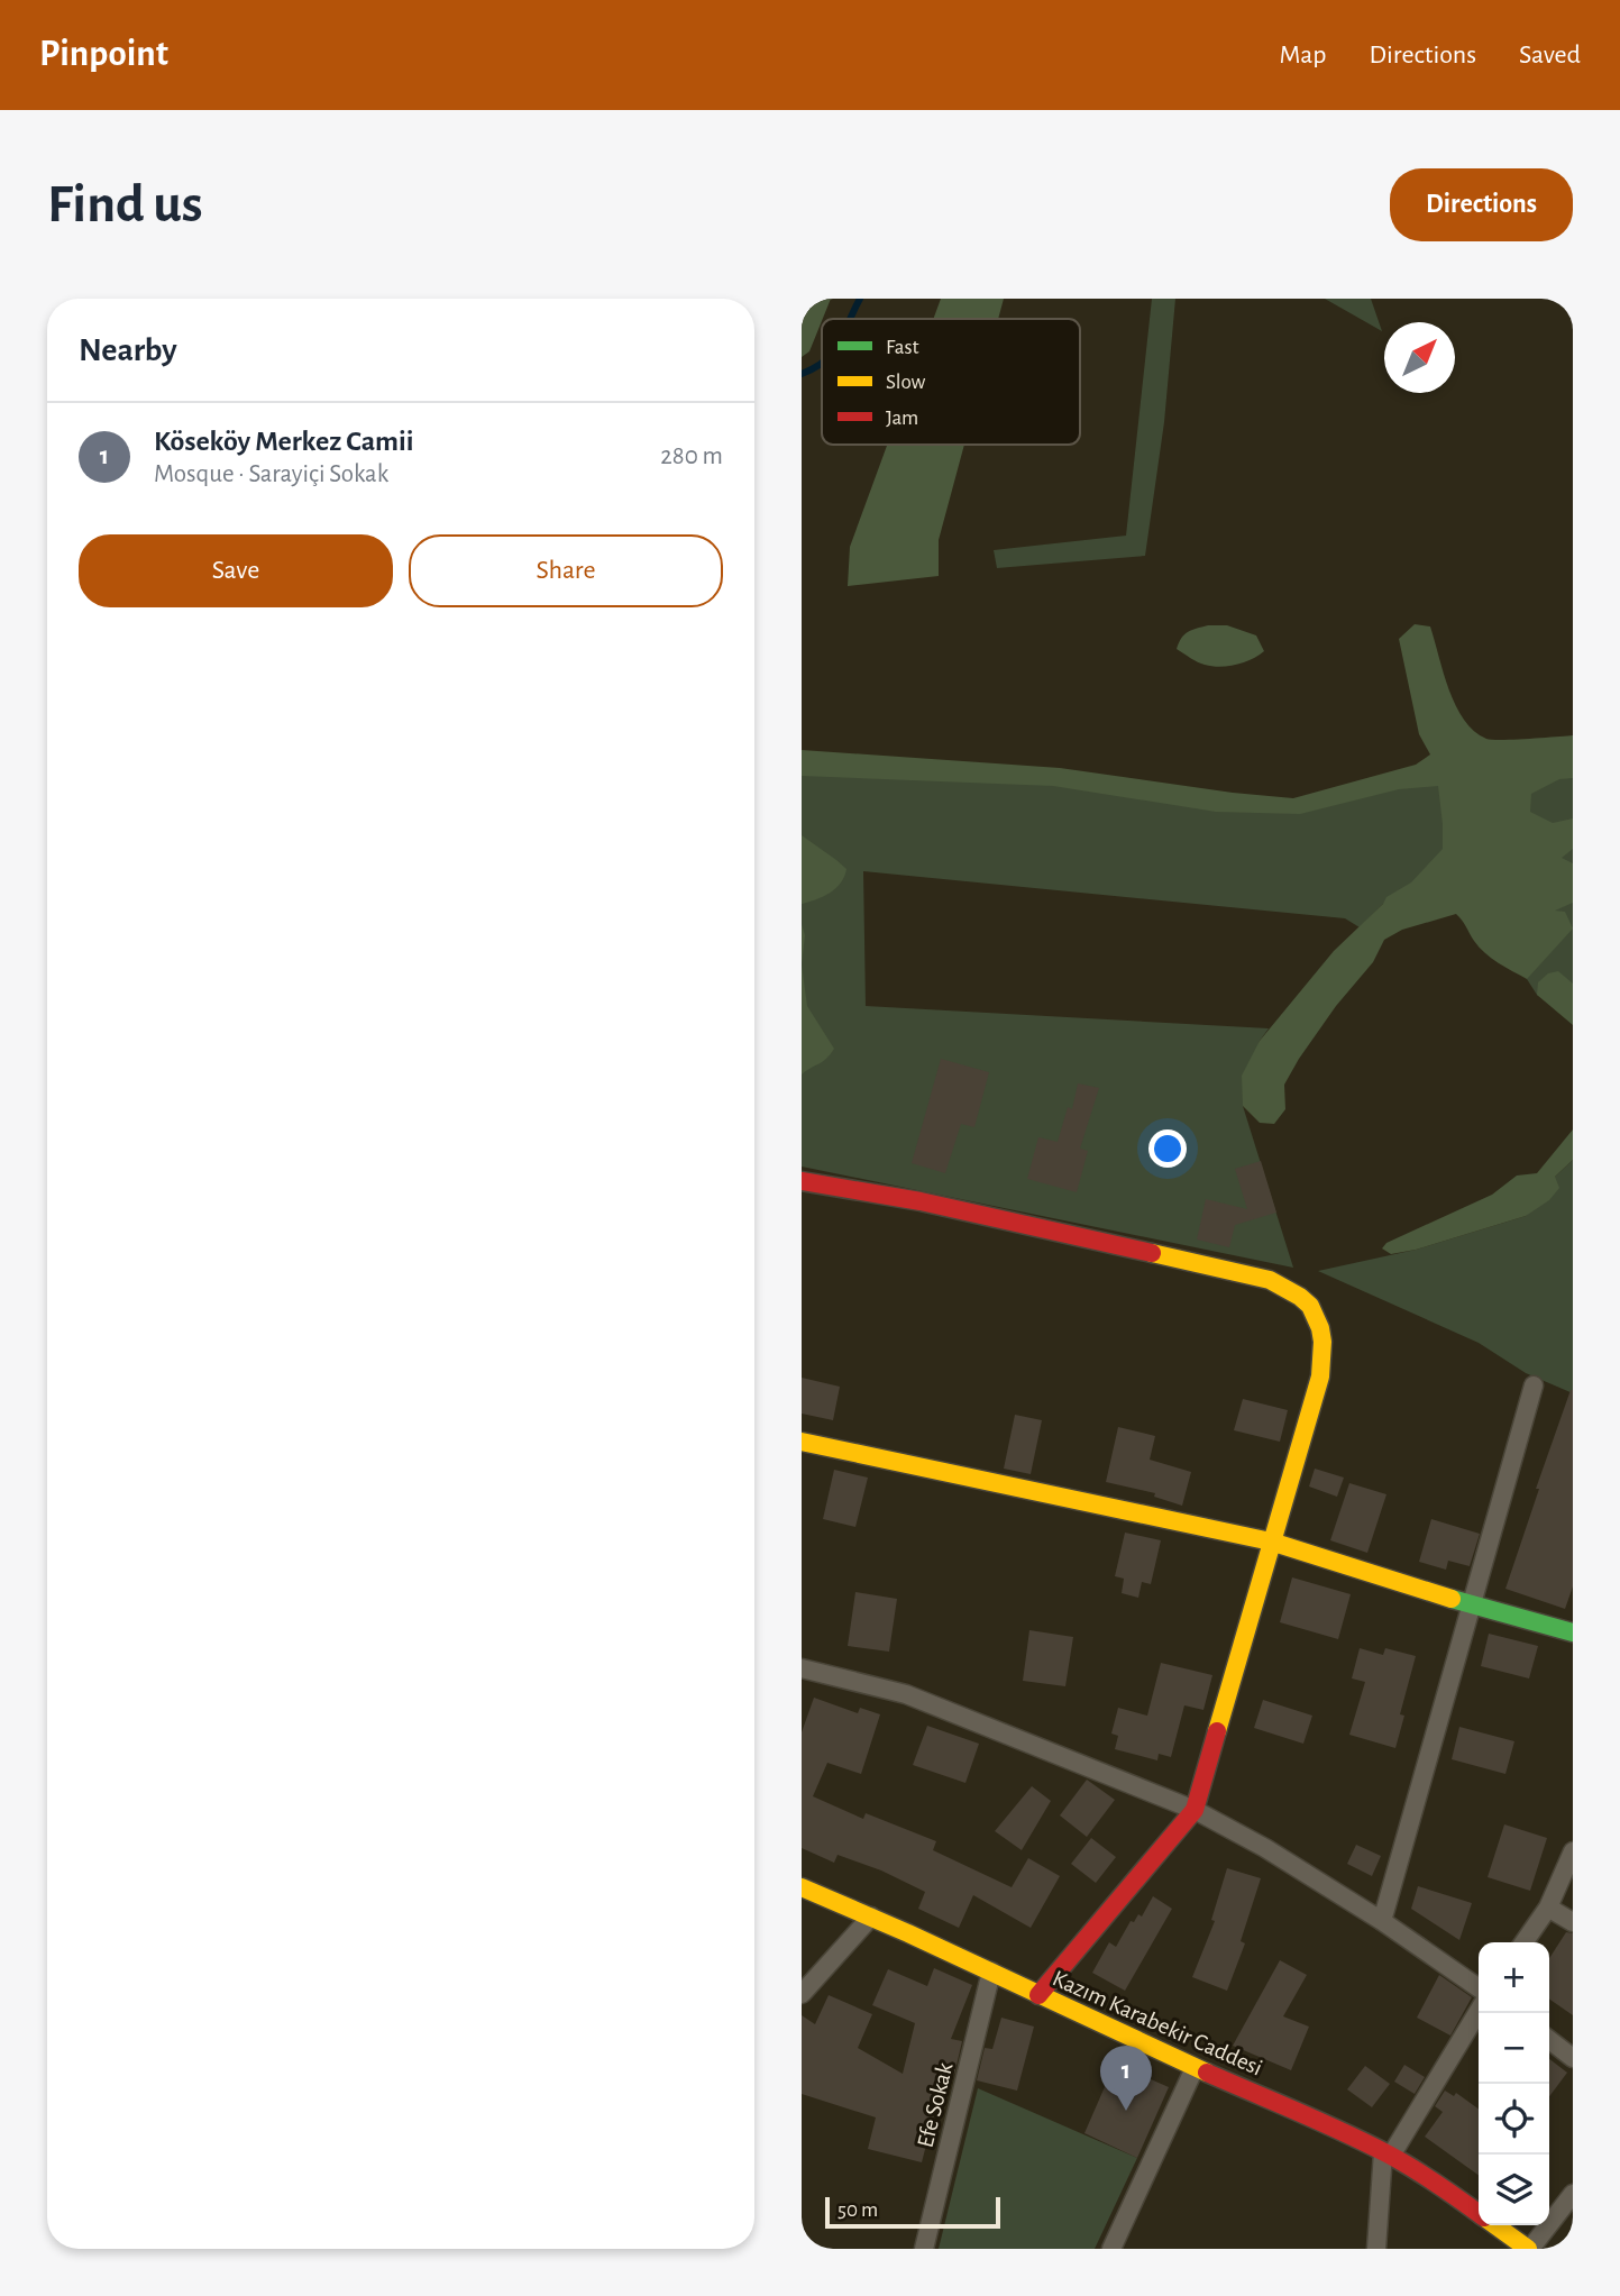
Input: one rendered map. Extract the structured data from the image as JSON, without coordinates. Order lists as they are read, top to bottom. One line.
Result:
{"streets":{"street":["Kazım Karabekir Caddesi","Efe Sokak"]},"crossings":[["Kazım Karabekir Caddesi","Efe Sokak"]],"legend":["Fast","Slow","Jam"],"scale_bar":"50 m","north":"top right","page":{"header":"Pinpoint","nav":["Map","Directions","Saved"],"buttons":["Directions",["Save","Share"]],"title":"Find us","heading":"Nearby","list":[{"mark":"1","name":"Köseköy Merkez Camii","note":"Mosque · Sarayiçi Sokak","value":"280 m"}],"map_buttons":["+","−"],"pins":"1","scale":"50 m"}}
